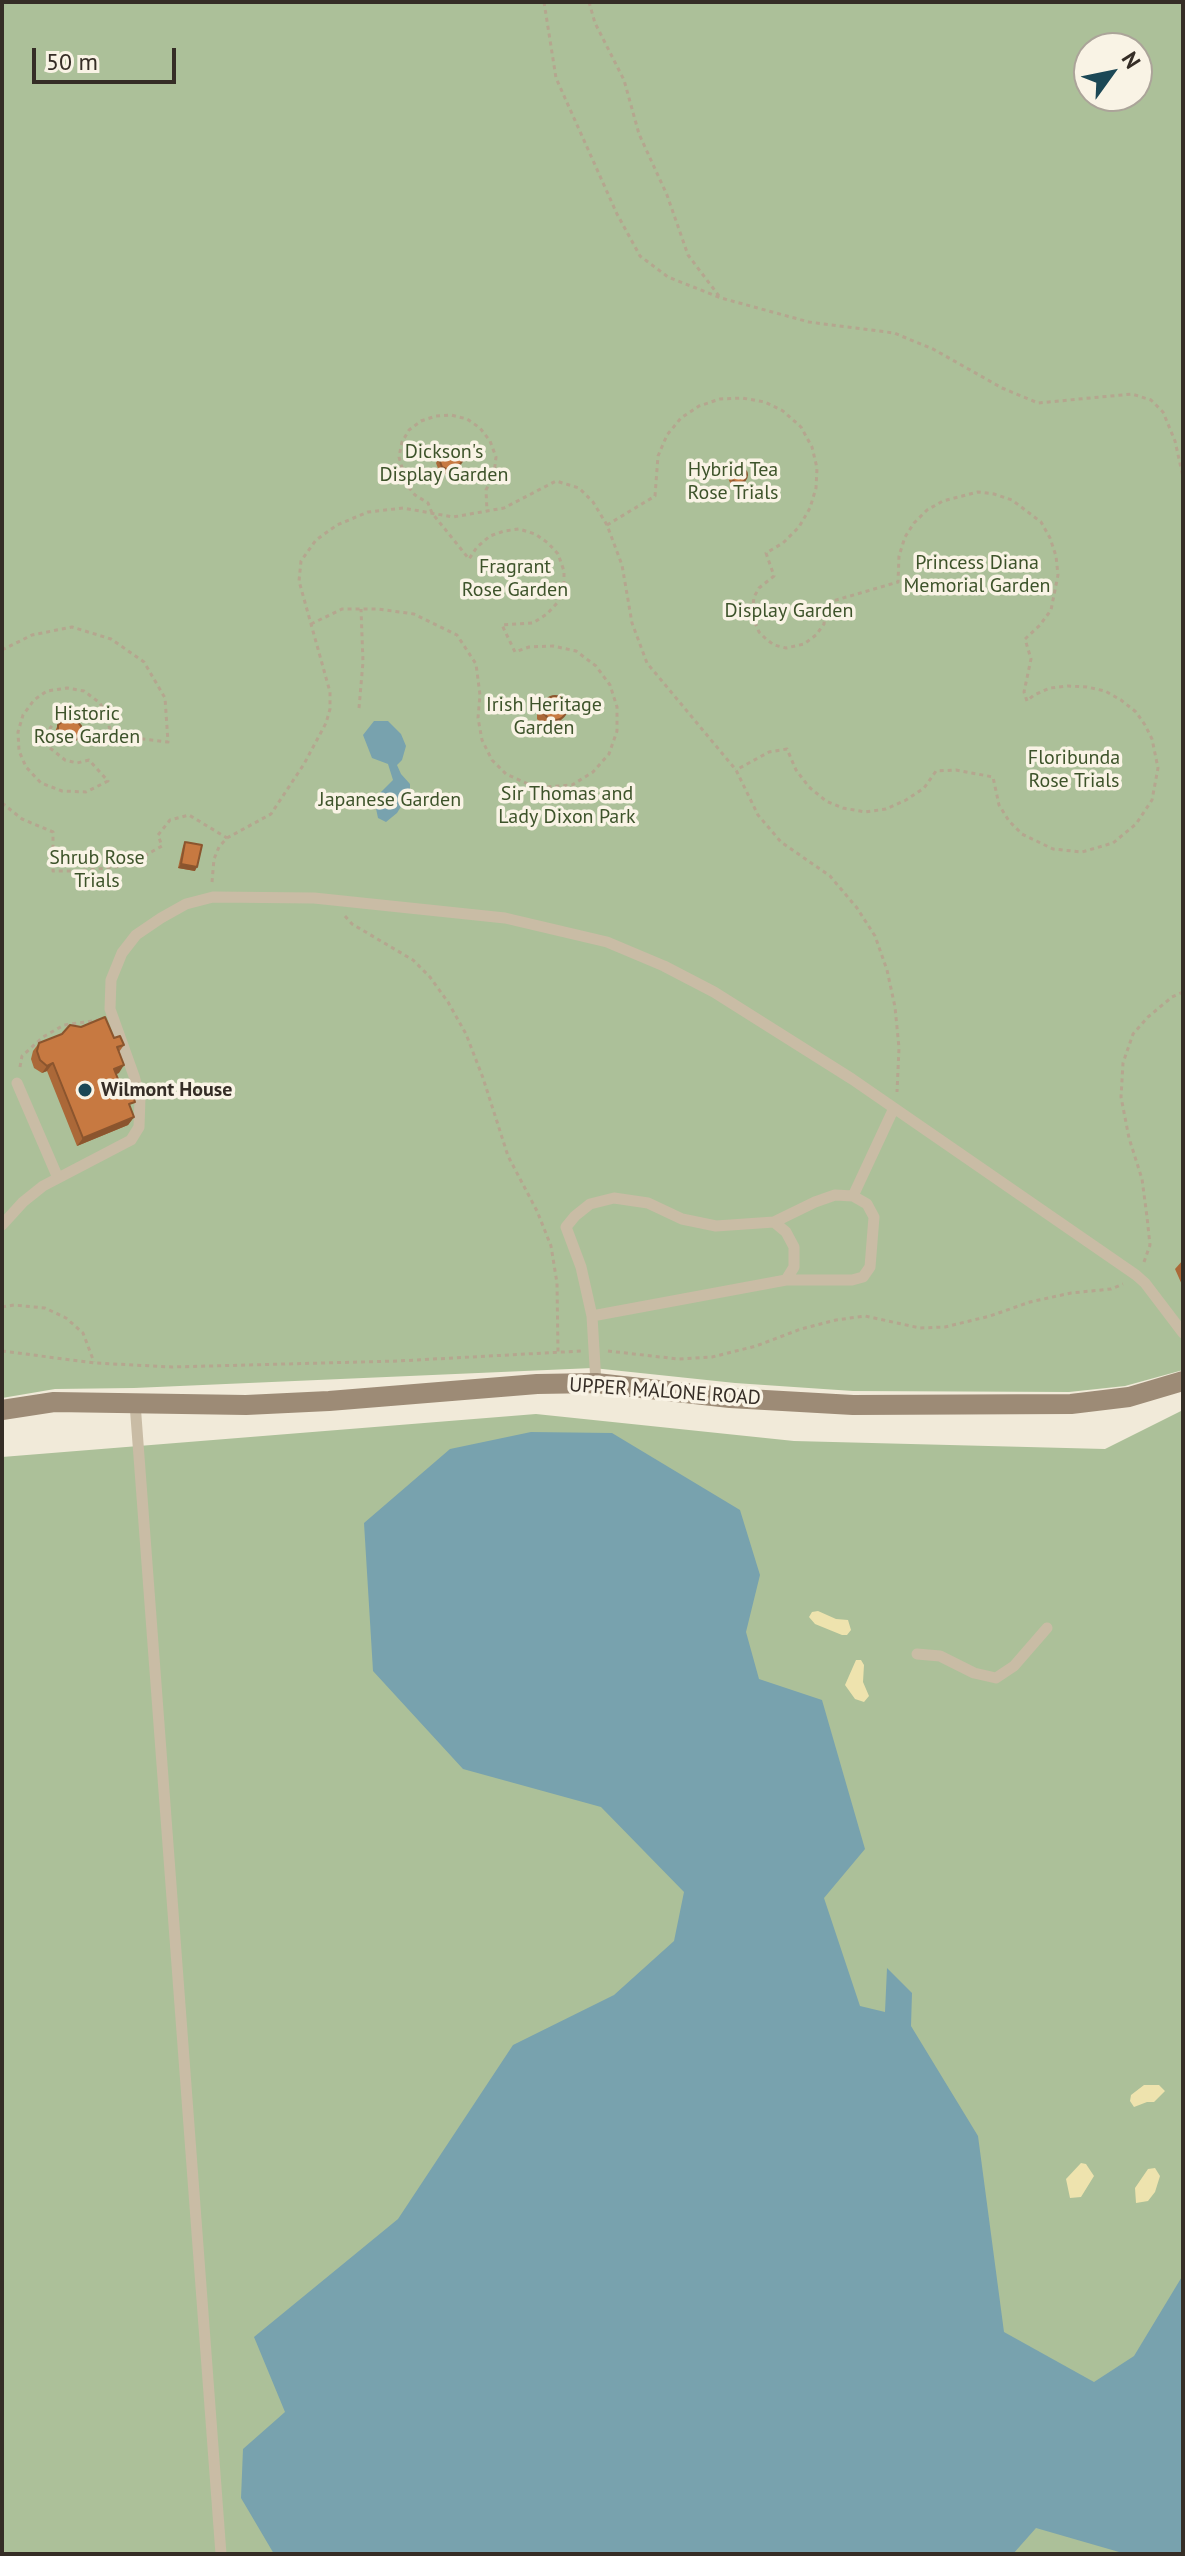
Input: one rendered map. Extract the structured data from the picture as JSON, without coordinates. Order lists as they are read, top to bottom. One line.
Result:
{"streets":{"main road":["UPPER MALONE ROAD"]},"parks":["Dickson's Display Garden","Hybrid Tea Rose Trials","Princess Diana Memorial Garden","Fragrant Rose Garden","Display Garden","Irish Heritage Garden","Historic Rose Garden","Floribunda Rose Trials","Sir Thomas and Lady Dixon Park","Japanese Garden","Shrub Rose Trials"],"places":["Wilmont House"],"scale_bar":"50 m","north":"top right"}
